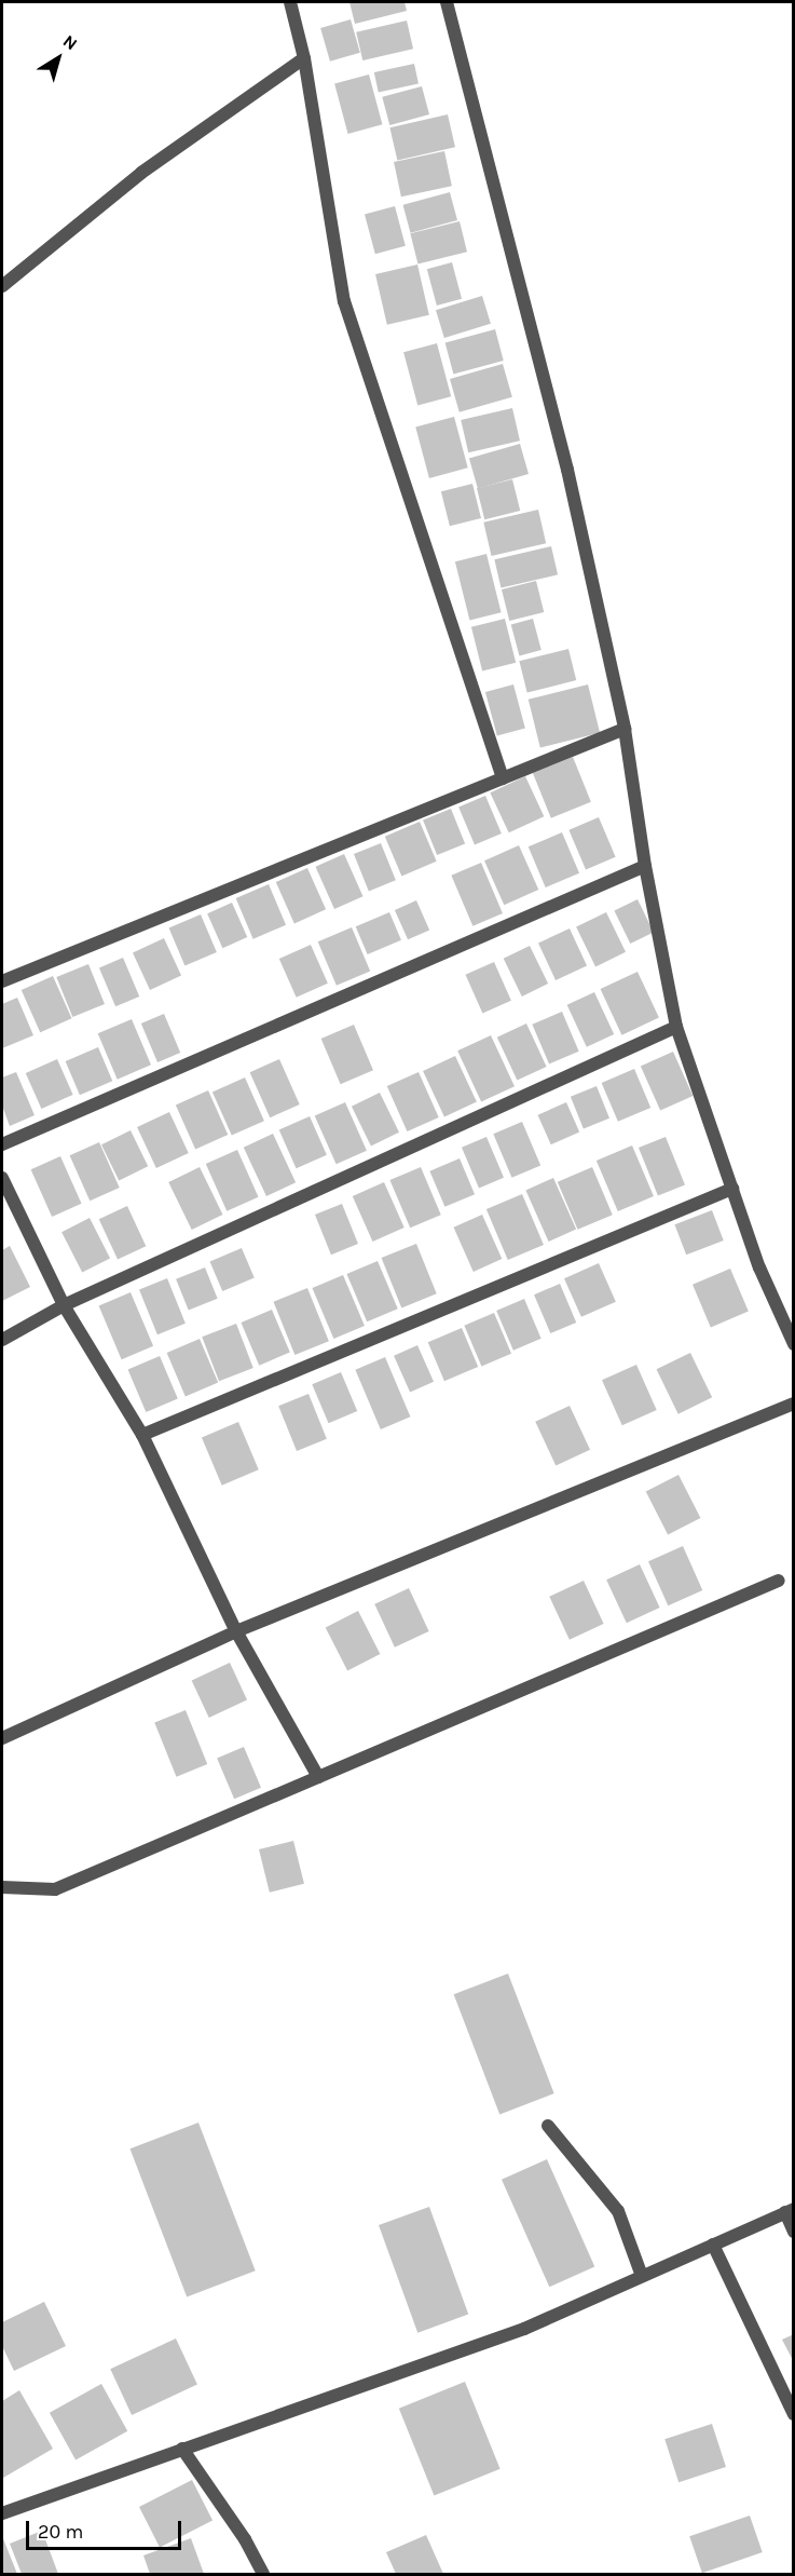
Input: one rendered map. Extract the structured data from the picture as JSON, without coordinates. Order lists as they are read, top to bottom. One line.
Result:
{"scale_bar":"20 m","north":"top right"}
